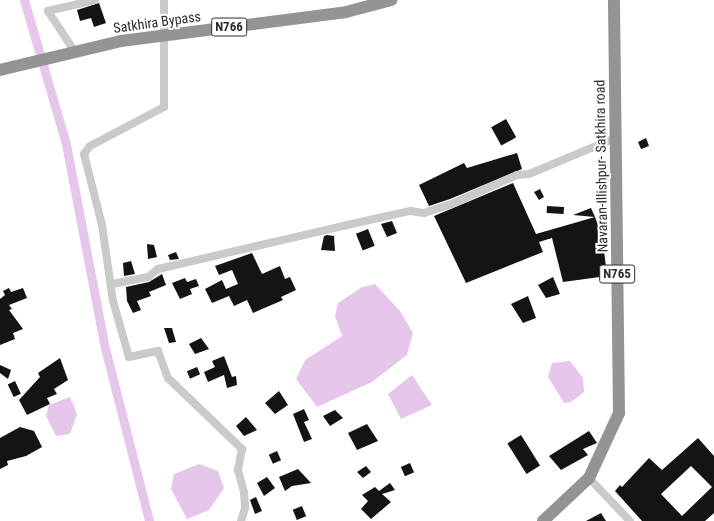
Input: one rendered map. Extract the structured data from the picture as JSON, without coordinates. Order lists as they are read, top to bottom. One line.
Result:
{"streets":{"highway":["Satkhira Bypass","N766","Navaran-Illishpur- Satkhira road","N765"]}}
